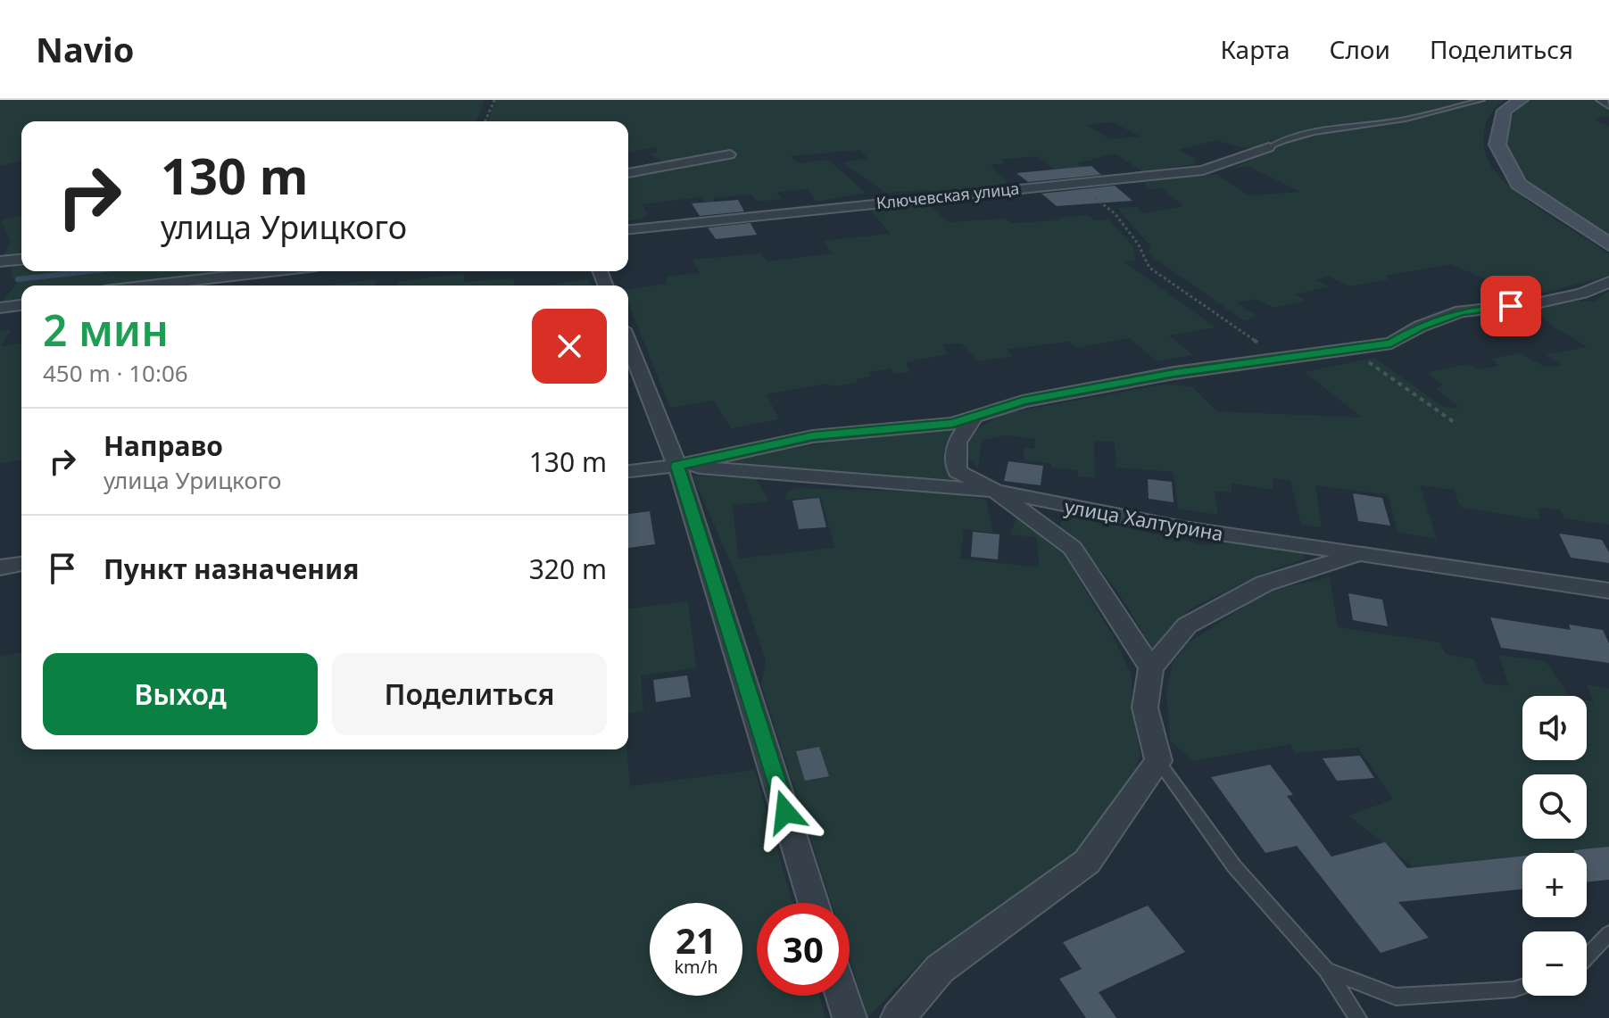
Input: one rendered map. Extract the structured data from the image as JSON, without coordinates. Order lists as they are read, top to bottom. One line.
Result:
{"streets":{"street":["Ключевская улица","улица Халтурина"]},"page":{"header":"Navio","nav":["Карта","Слои","Поделиться"],"turn":["130 m","улица Урицкого"],"heading":["2 мин","450 m · 10:06"],"list":[{"name":"Направо","note":"улица Урицкого","value":"130 m"},{"name":"Пункт назначения","value":"320 m"}],"buttons":["Выход","Поделиться"],"map_buttons":["+","−"],"speed":"21 km/h","limit":"30"}}
